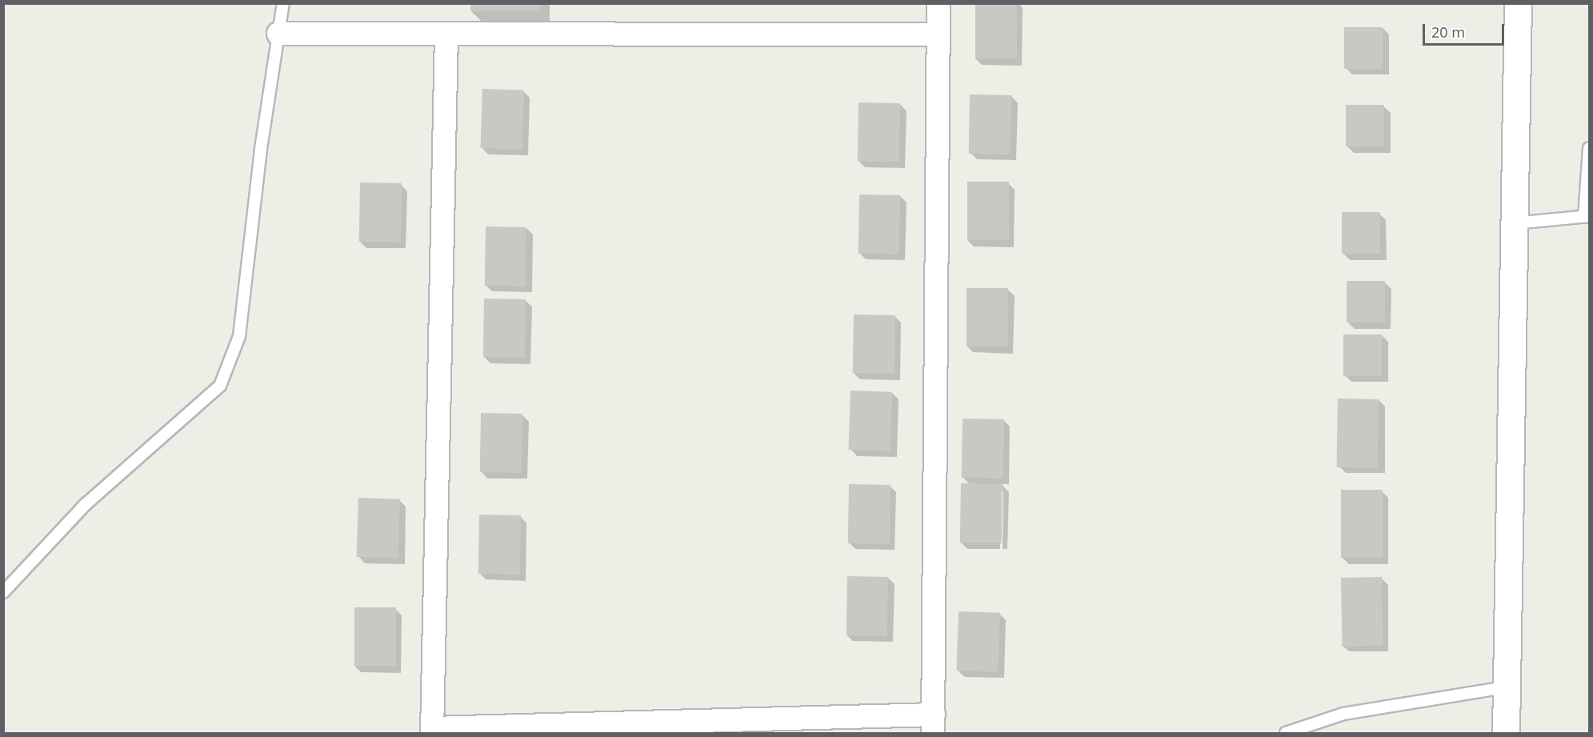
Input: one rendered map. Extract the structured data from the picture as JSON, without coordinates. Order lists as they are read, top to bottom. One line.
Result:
{"scale_bar":"20 m"}
